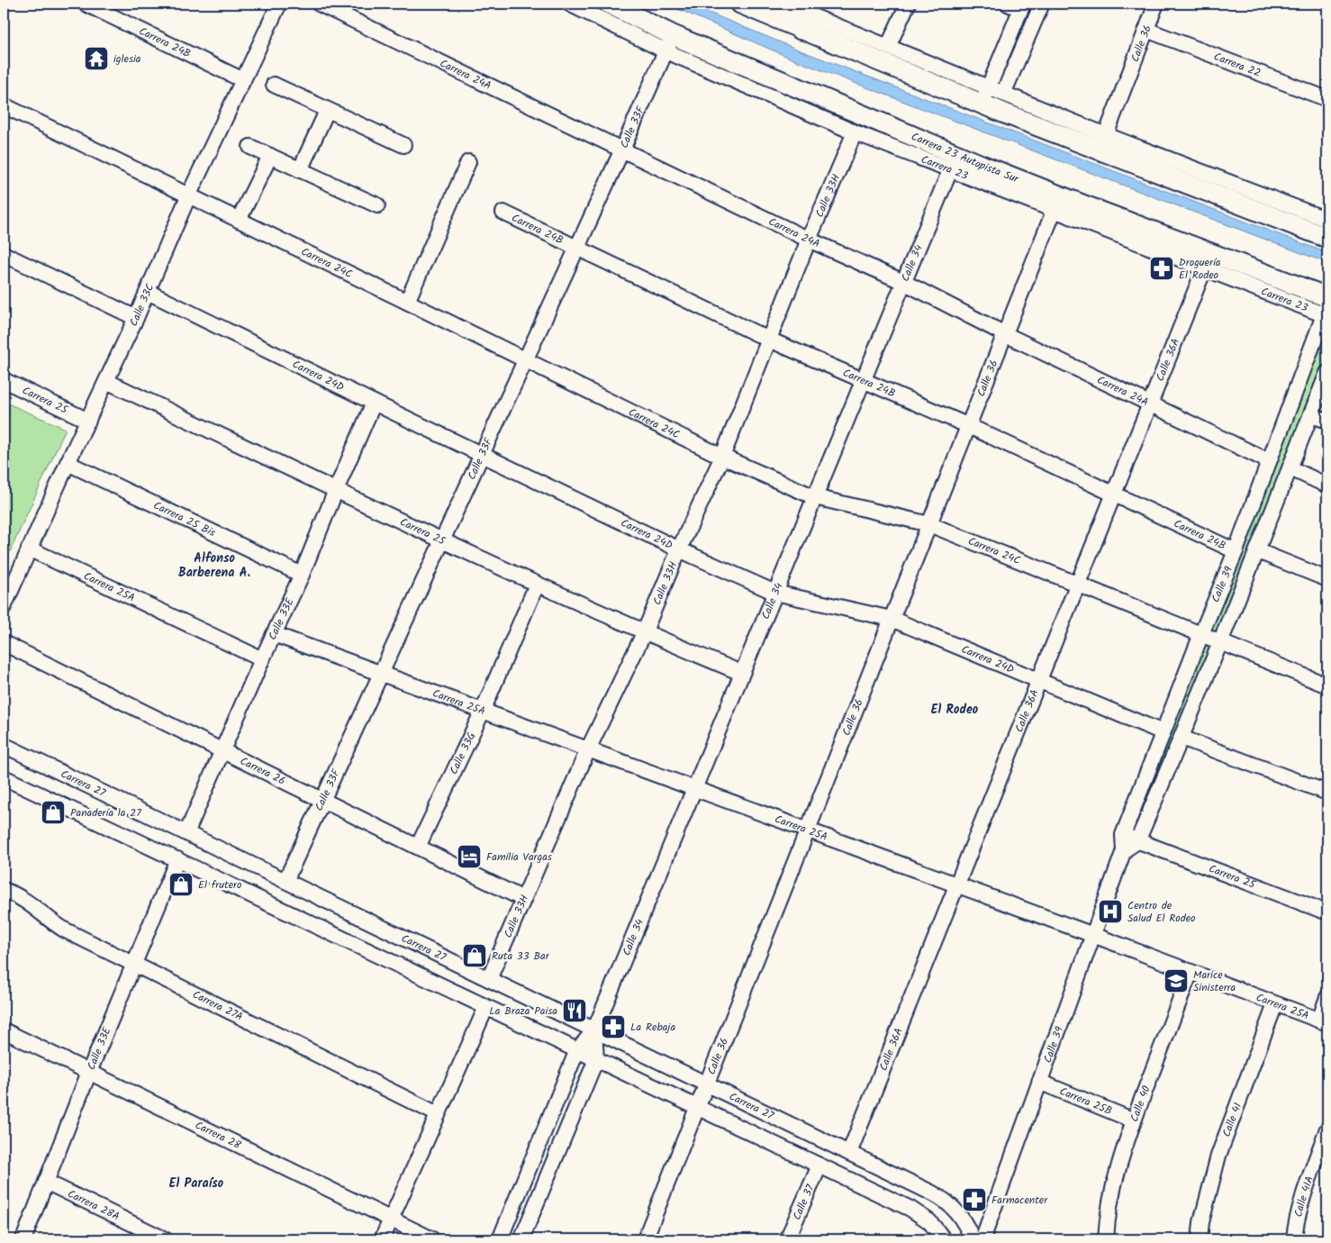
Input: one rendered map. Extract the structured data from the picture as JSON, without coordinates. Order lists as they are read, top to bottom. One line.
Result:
{"streets":{"main road":["Carrera 23 Autopista Sur"],"street":["Carrera 24B","Calle 36","Carrera 22","Carrera 24A","Calle 33F","Carrera 23","Calle 33H","Carrera 24C","Calle 34","Calle 33C","Calle 36A","Carrera 24D","Carrera 25","Carrera 25 Bis","Calle 39","Carrera 25A","Calle 33E","Calle 33G","Carrera 26","Carrera 27","Carrera 27A","Carrera 25B","Calle 40","Calle 41","Carrera 28","Calle 41A","Calle 37","Carrera 28A"]},"crossings":[["Carrera 24B","Calle 36"],["Carrera 24B","Calle 33F"],["Carrera 24B","Calle 33H"],["Carrera 24B","Calle 34"],["Carrera 24B","Calle 33C"],["Carrera 24B","Calle 36A"],["Carrera 24B","Calle 39"],["Calle 36","Carrera 22"],["Calle 36","Carrera 24A"],["Calle 36","Carrera 23 Autopista Sur"],["Calle 36","Carrera 23"],["Calle 36","Carrera 24C"],["Calle 36","Carrera 24D"],["Calle 36","Carrera 25A"],["Calle 36","Carrera 27"],["Carrera 24A","Calle 33F"],["Carrera 24A","Calle 33H"],["Carrera 24A","Calle 34"],["Carrera 24A","Calle 36A"],["Carrera 24A","Calle 39"],["Calle 33F","Carrera 23 Autopista Sur"],["Calle 33F","Carrera 23"],["Calle 33F","Carrera 24C"],["Calle 33F","Carrera 24D"],["Calle 33F","Carrera 25"],["Calle 33F","Carrera 25A"],["Calle 33F","Carrera 26"],["Calle 33F","Carrera 27"],["Carrera 23 Autopista Sur","Carrera 23"],["Carrera 23 Autopista Sur","Calle 39"],["Carrera 23","Calle 33H"],["Carrera 23","Calle 34"],["Carrera 23","Calle 36A"],["Carrera 23","Calle 39"],["Calle 33H","Carrera 24C"],["Calle 33H","Carrera 24D"],["Calle 33H","Carrera 25"],["Calle 33H","Carrera 25A"],["Calle 33H","Carrera 26"],["Calle 33H","Carrera 27"],["Carrera 24C","Calle 34"],["Carrera 24C","Calle 33C"],["Carrera 24C","Calle 36A"],["Carrera 24C","Calle 39"],["Calle 34","Carrera 24D"],["Calle 34","Carrera 25"],["Calle 34","Carrera 25A"],["Calle 34","Carrera 27"],["Calle 33C","Carrera 24D"],["Calle 33C","Carrera 25"],["Calle 33C","Carrera 25 Bis"],["Calle 33C","Carrera 25A"],["Calle 36A","Carrera 24D"],["Calle 36A","Carrera 25A"],["Calle 36A","Carrera 27"],["Carrera 24D","Calle 39"],["Carrera 24D","Calle 33E"],["Carrera 25","Calle 39"],["Carrera 25","Calle 33E"],["Carrera 25","Calle 33G"],["Carrera 25 Bis","Calle 33E"],["Calle 39","Carrera 25A"],["Calle 39","Carrera 25B"],["Carrera 25A","Calle 33E"],["Carrera 25A","Calle 33G"],["Carrera 25A","Calle 40"],["Carrera 25A","Calle 41"],["Calle 33E","Carrera 26"],["Calle 33E","Carrera 27"],["Calle 33E","Carrera 27A"],["Calle 33E","Carrera 28"],["Calle 33E","Carrera 28A"],["Calle 33G","Carrera 26"],["Carrera 25B","Calle 40"]],"districts":["Alfonso Barberena A.","El Rodeo","El Paraíso"],"places":{"temple":["iglesia"],"pharmacy":["Droguería El Rodeo","La Rebaja","Farmacenter"],"shop":["Panadería la 27","El frutero","Ruta 33 Bar"],"hotel":["Familia Vargas"],"hospital":["Centro de Salud El Rodeo"],"school or university":["Marice Sinisterra"],"restaurant":["La Braza Paisa"]}}
